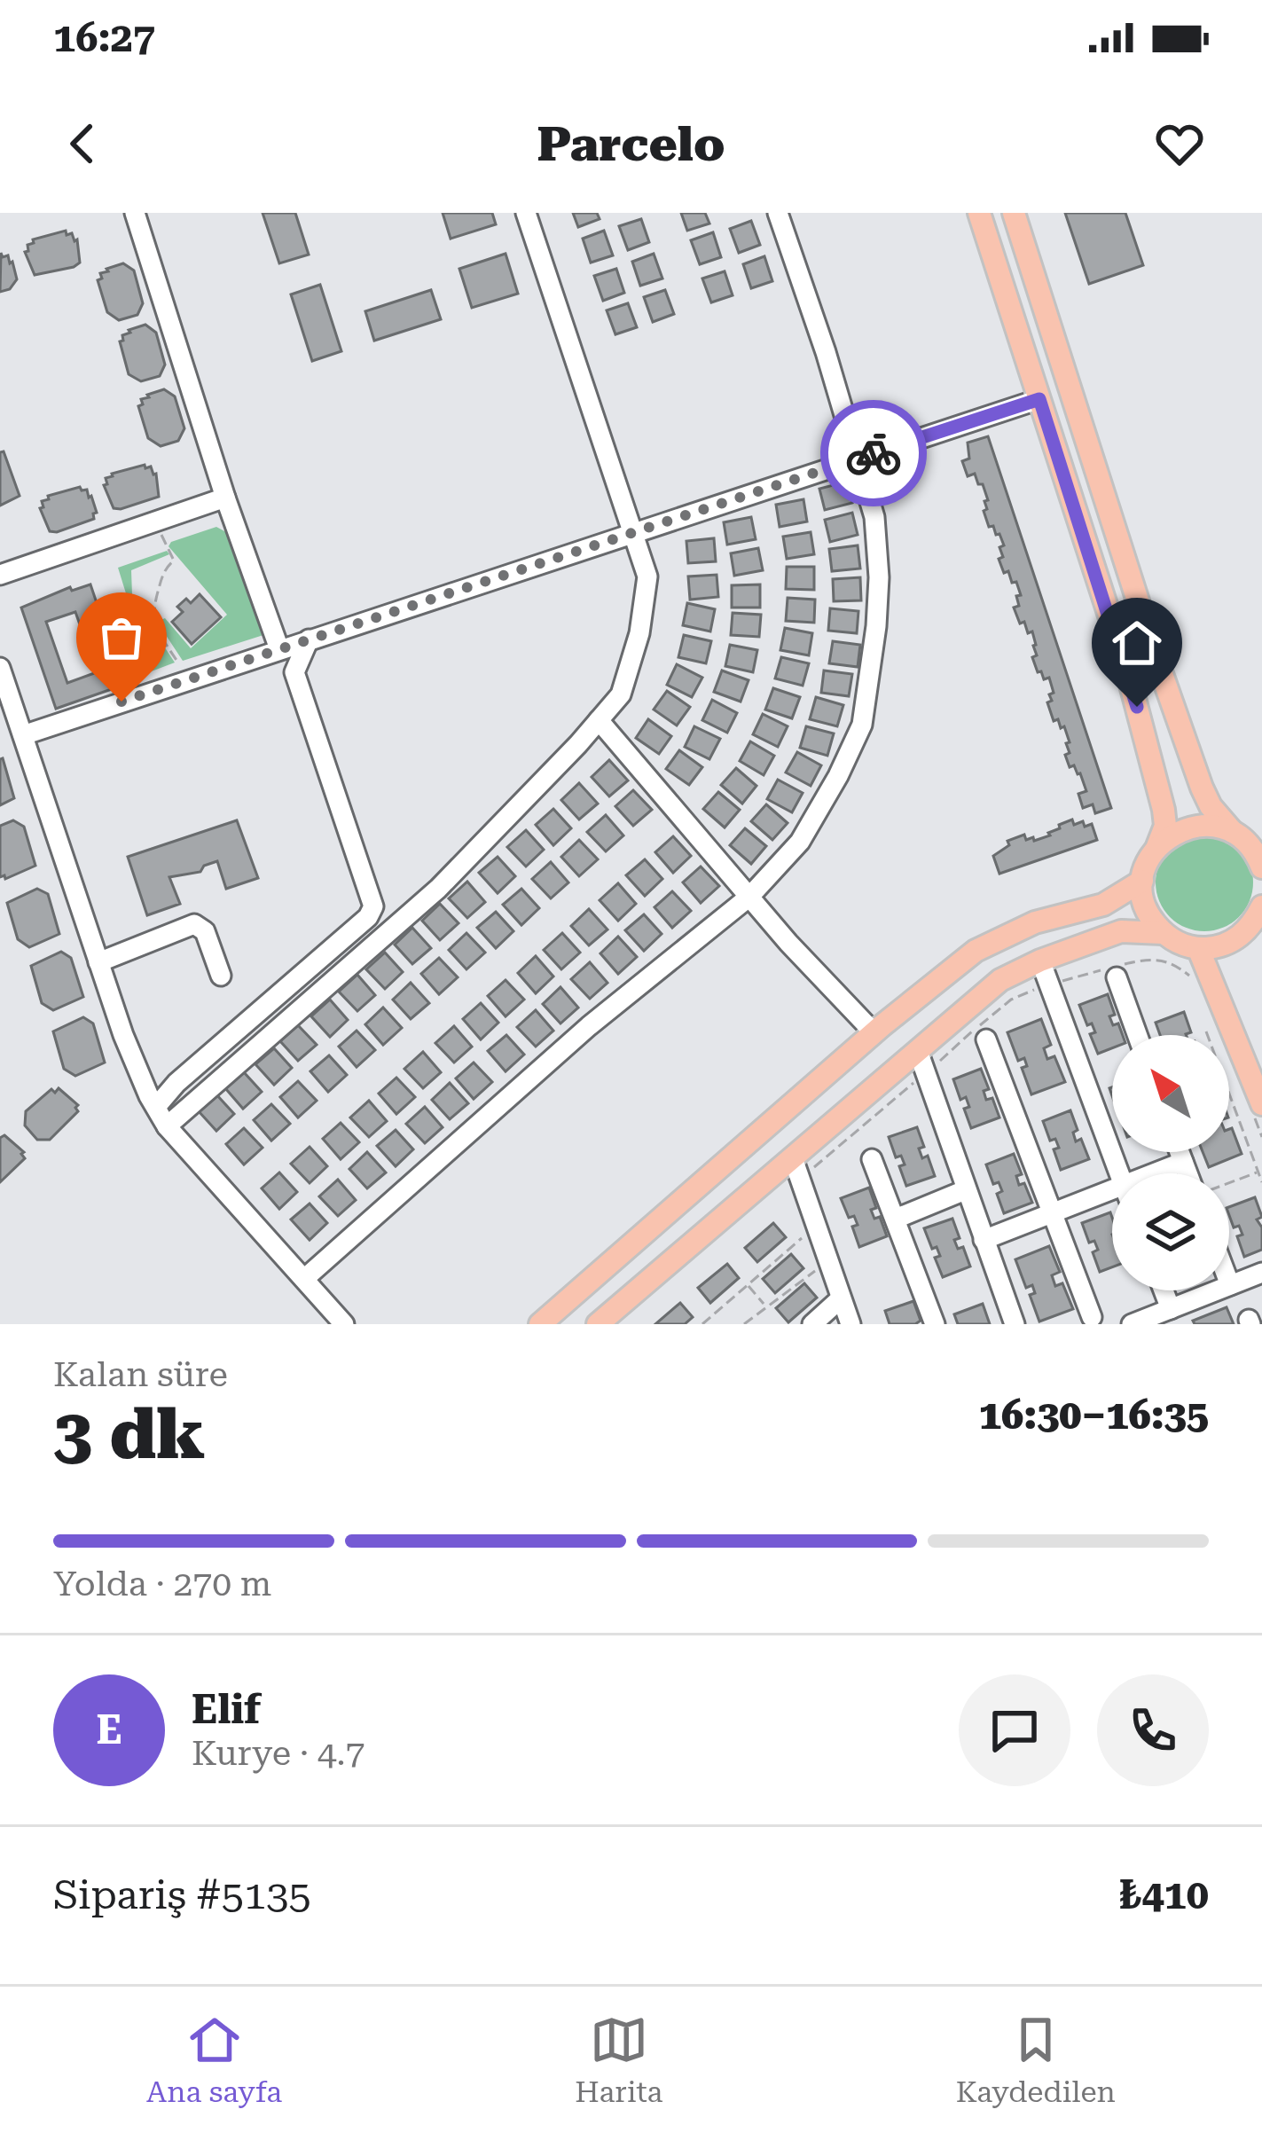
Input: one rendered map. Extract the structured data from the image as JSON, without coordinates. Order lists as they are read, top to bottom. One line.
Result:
{"north":"top left","page":{"status":"16:27","header":"Parcelo","heading":["3 dk","Kalan süre","16:30–16:35"],"panel":["Elif","Kurye · 4.7","Sipariş #5135","₺410"],"bar":"Yolda · 270 m","round":"E","tabs":["Ana sayfa","Harita","Kaydedilen"]}}
